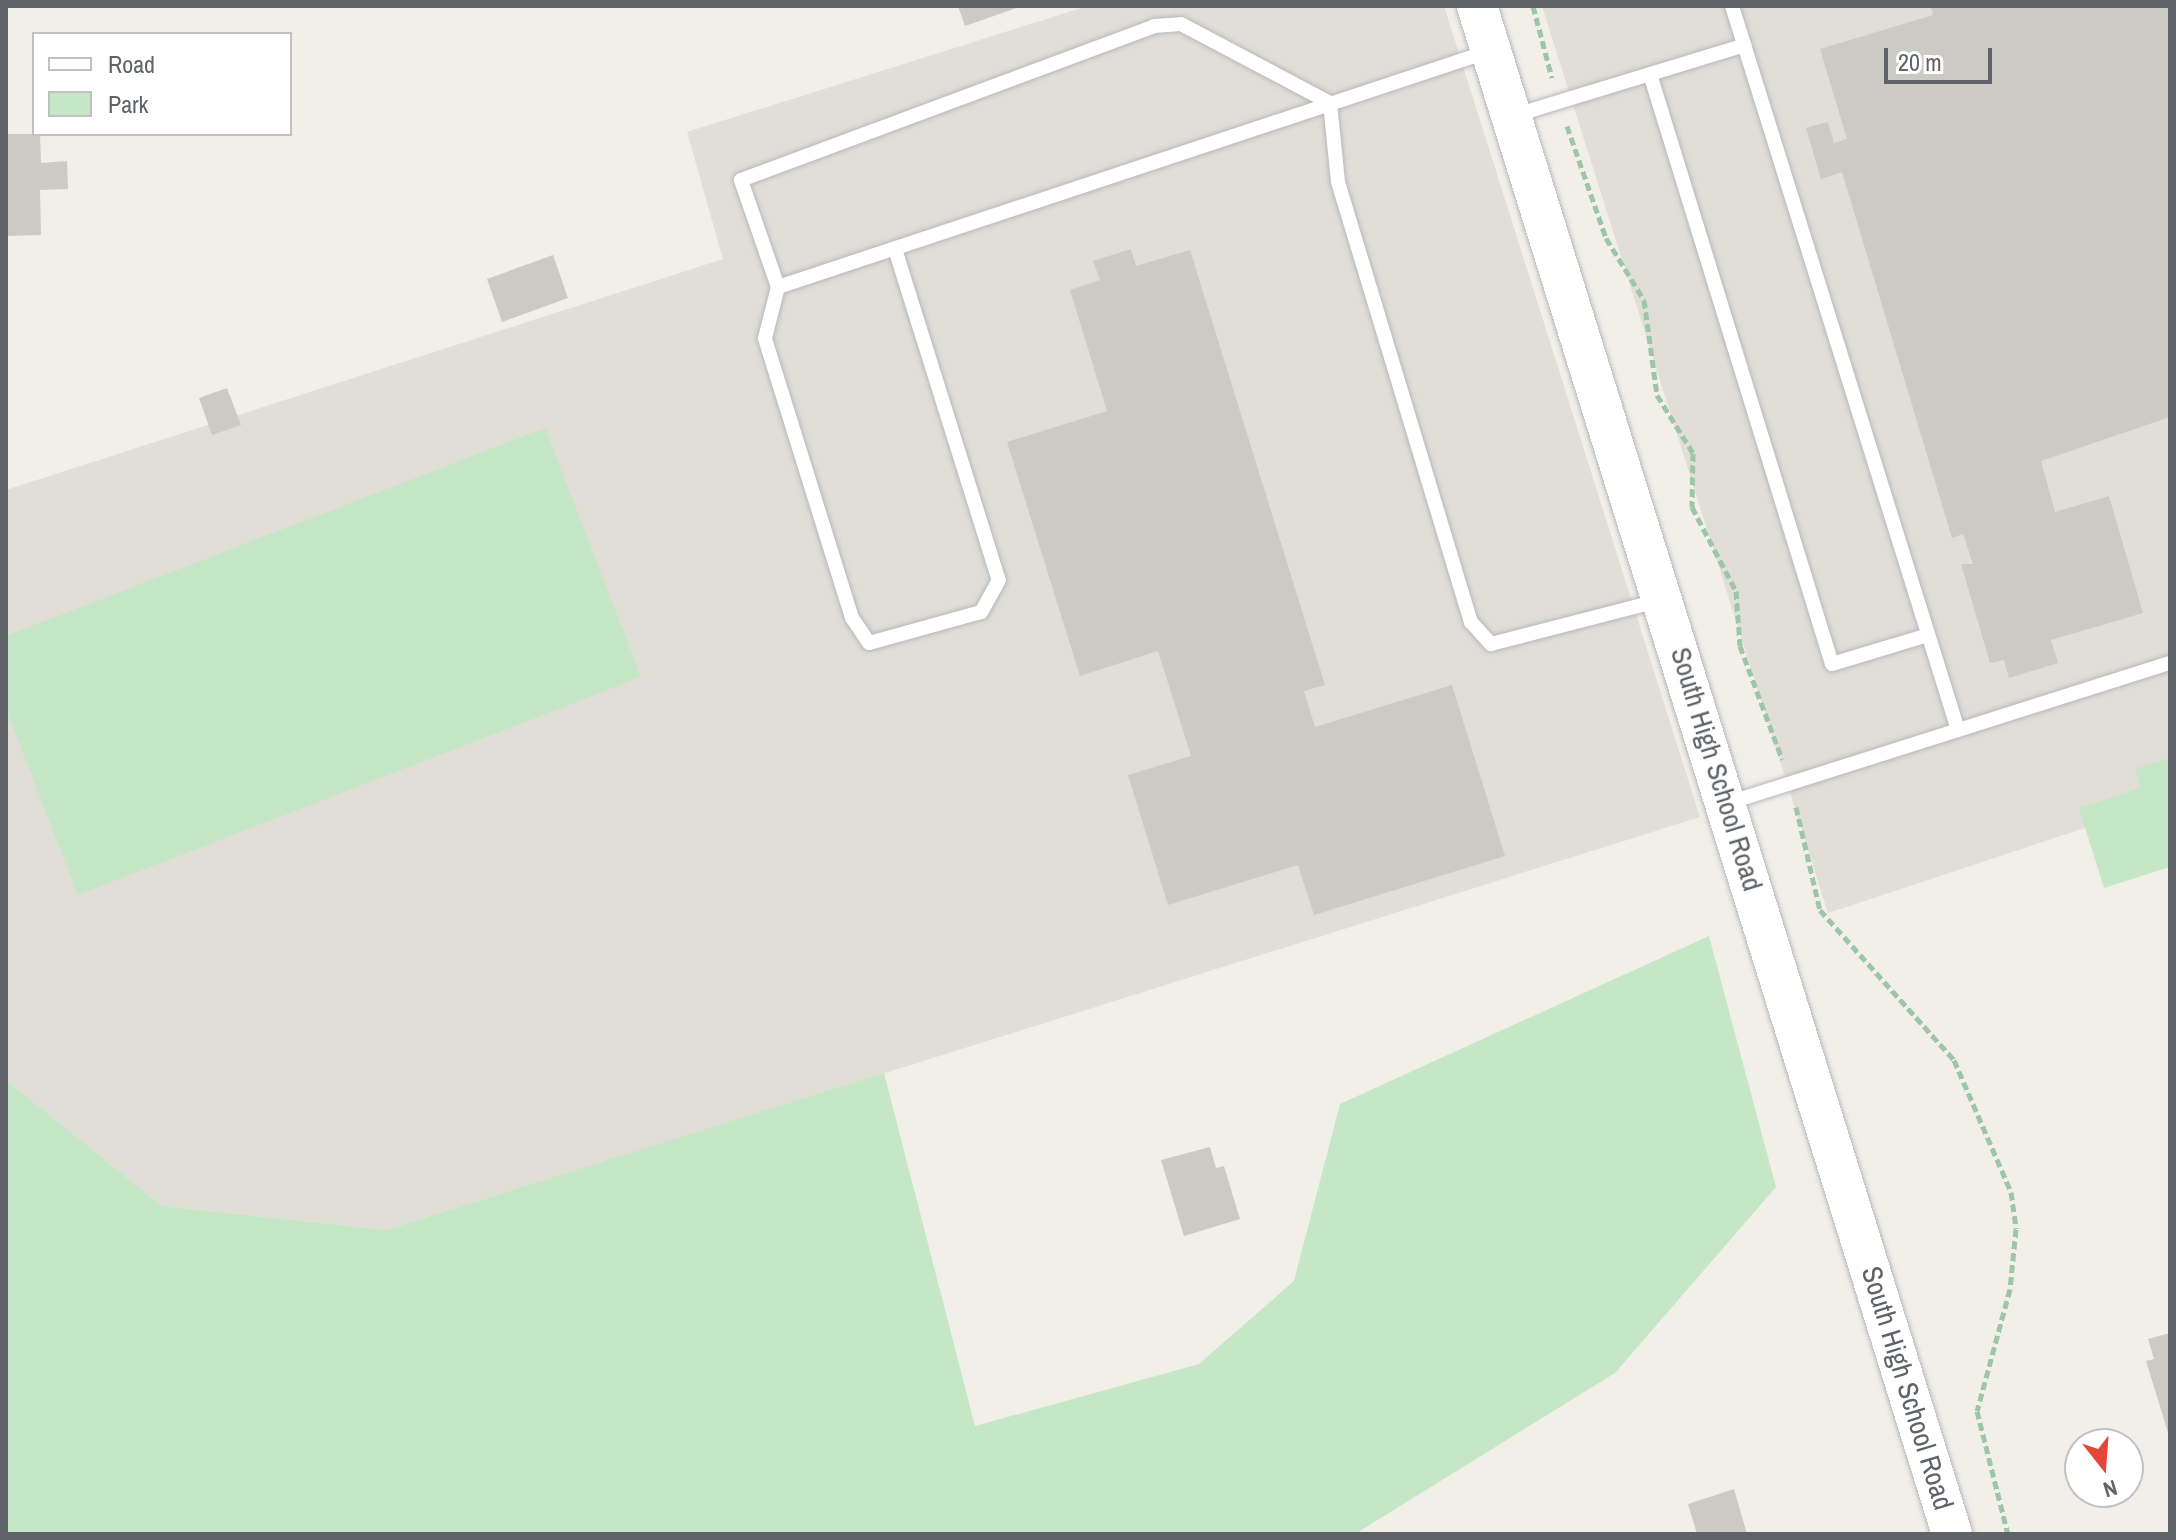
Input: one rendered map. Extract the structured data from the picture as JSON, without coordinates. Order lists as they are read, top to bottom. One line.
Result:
{"streets":{"main road":["South High School Road"]},"legend":["Road","Park"],"scale_bar":"20 m","north":"bottom"}
